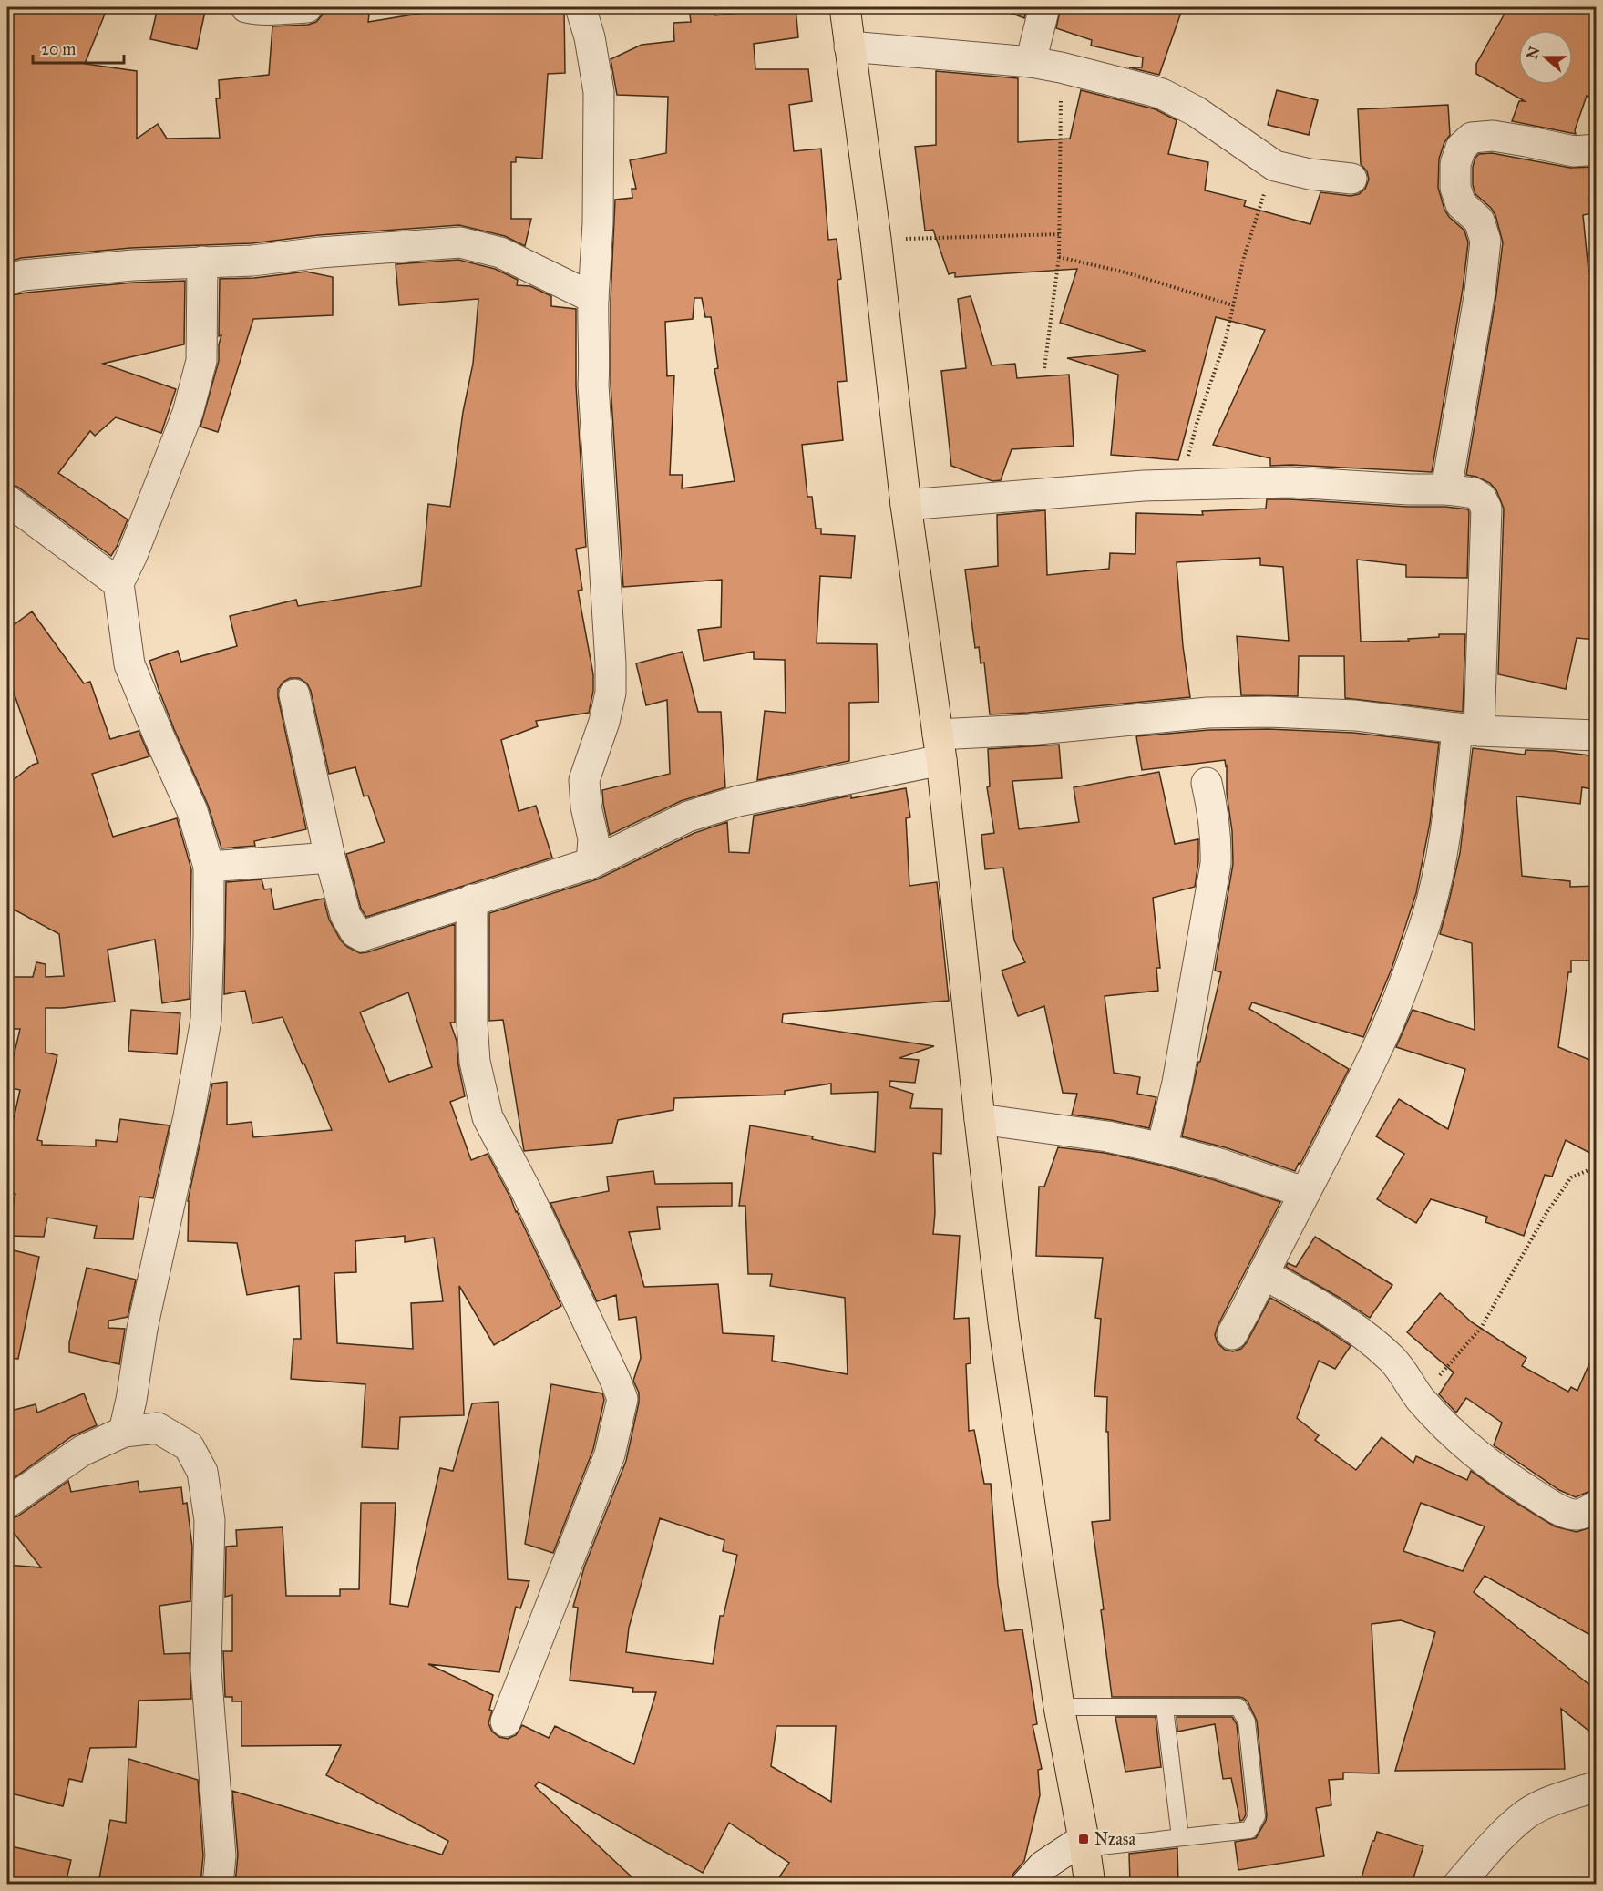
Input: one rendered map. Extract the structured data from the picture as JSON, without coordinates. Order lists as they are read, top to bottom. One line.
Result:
{"places":{"transit":["Nzasa"]},"scale_bar":"20 m","north":"left"}
